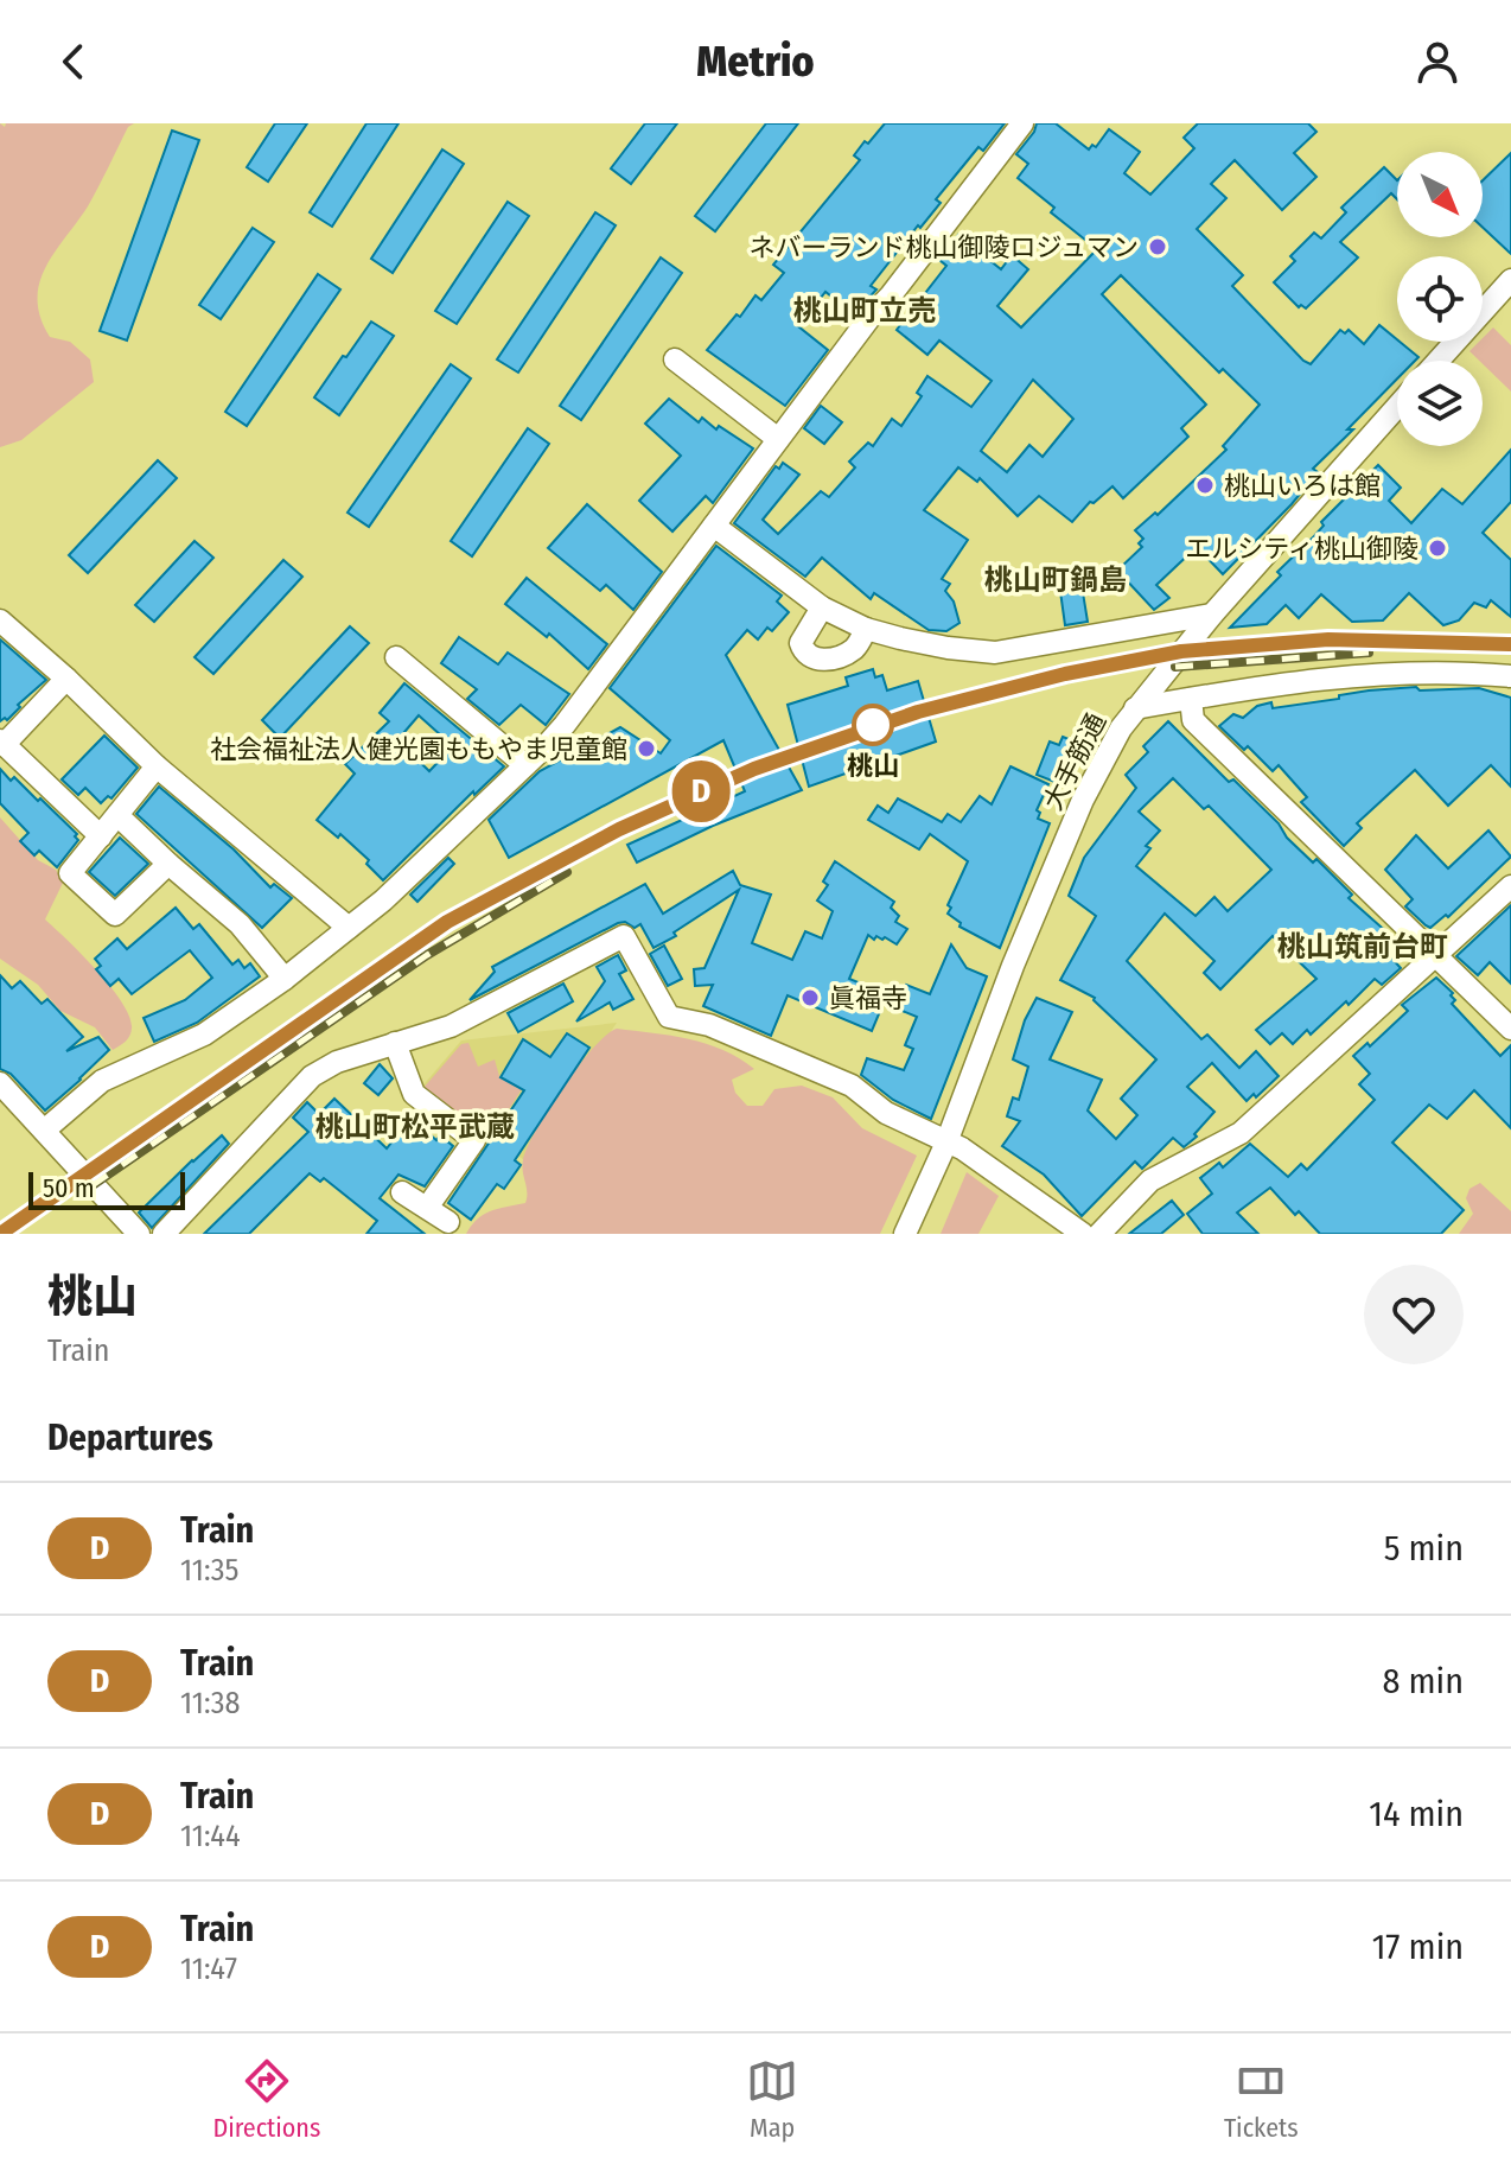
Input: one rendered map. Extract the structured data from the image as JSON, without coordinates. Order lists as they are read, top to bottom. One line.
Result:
{"streets":{"street":["大手筋通"]},"districts":["桃山町立売","桃山町鍋島","桃山筑前台町","桃山町松平武蔵"],"places":["ネバーランド桃山御陵ロジュマン","桃山いろは館","エルシティ桃山御陵","桃山","社会福祉法人健光園ももやま児童館","眞福寺"],"scale_bar":"50 m","north":"bottom right","page":{"header":"Metrio","on_map":"D","scale":"50 m","heading":[["桃山","Train"],"Departures"],"list":[{"mark":"D","name":"Train","note":"11:35","value":"5 min"},{"mark":"D","name":"Train","note":"11:38","value":"8 min"},{"mark":"D","name":"Train","note":"11:44","value":"14 min"},{"mark":"D","name":"Train","note":"11:47","value":"17 min"}],"tabs":["Directions","Map","Tickets"]}}
